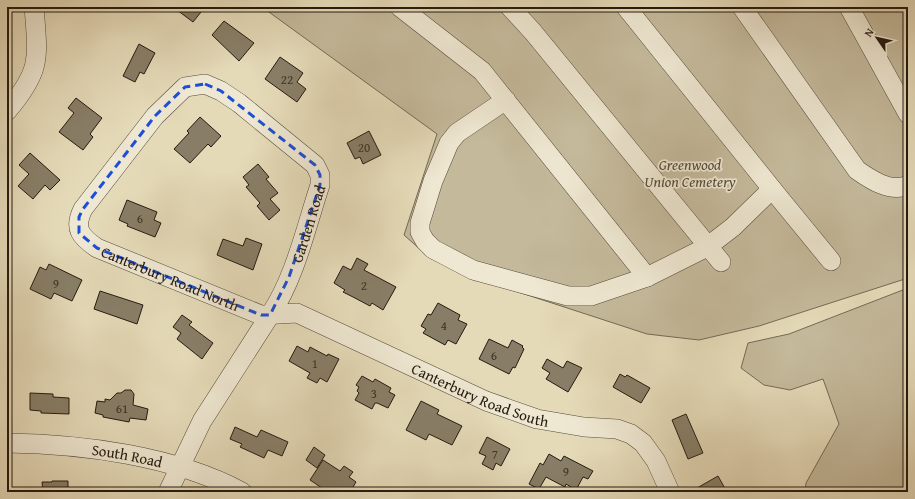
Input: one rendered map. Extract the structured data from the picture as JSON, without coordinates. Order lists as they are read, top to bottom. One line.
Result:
{"streets":{"street":["Garden Road","Canterbury Road North","Canterbury Road South","South Road"]},"crossings":[["Garden Road","Canterbury Road North"],["Garden Road","Canterbury Road South"],["Garden Road","South Road"],["Canterbury Road North","Canterbury Road South"]],"parks":["Greenwood Union Cemetery"],"house_numbers":["22","20","6","9","2","4","6","1","3","61","7","9"],"north":"top left"}
